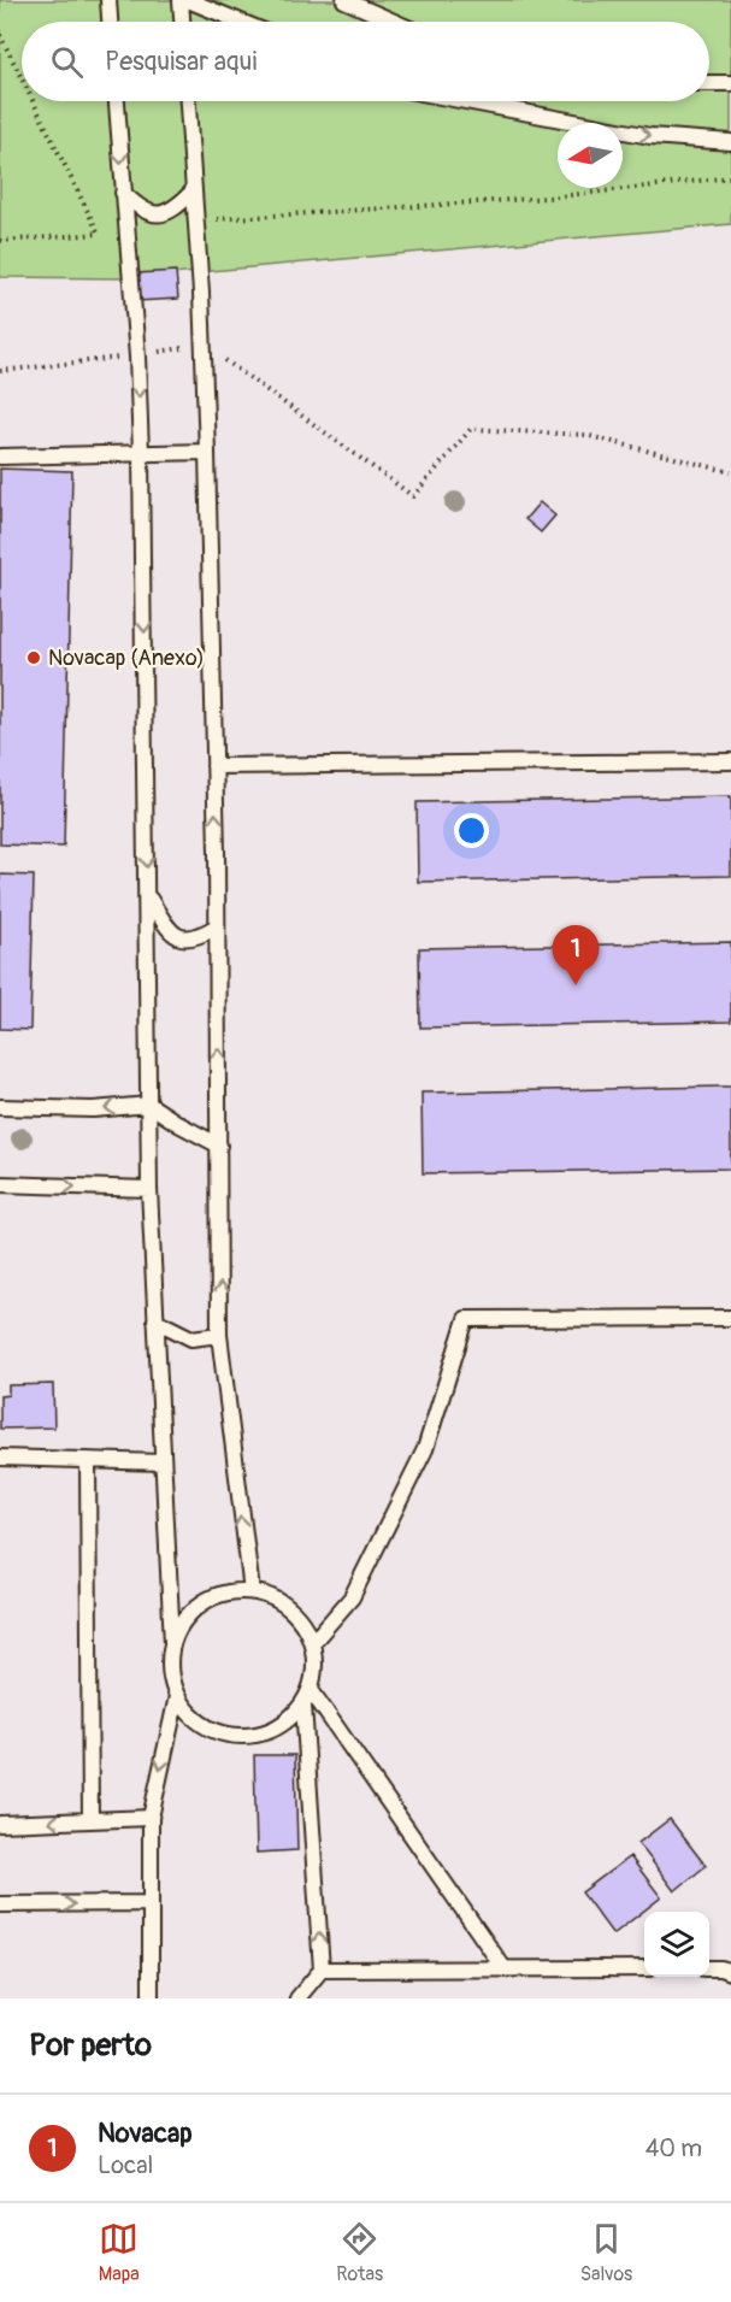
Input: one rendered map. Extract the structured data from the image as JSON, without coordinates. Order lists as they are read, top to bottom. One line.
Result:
{"places":["Novacap (Anexo)"],"north":"left","page":{"search":"Pesquisar aqui","pins":"1","heading":"Por perto","list":[{"mark":"1","name":"Novacap","note":"Local","value":"40 m"}],"nav":["Mapa","Rotas","Salvos"]}}
